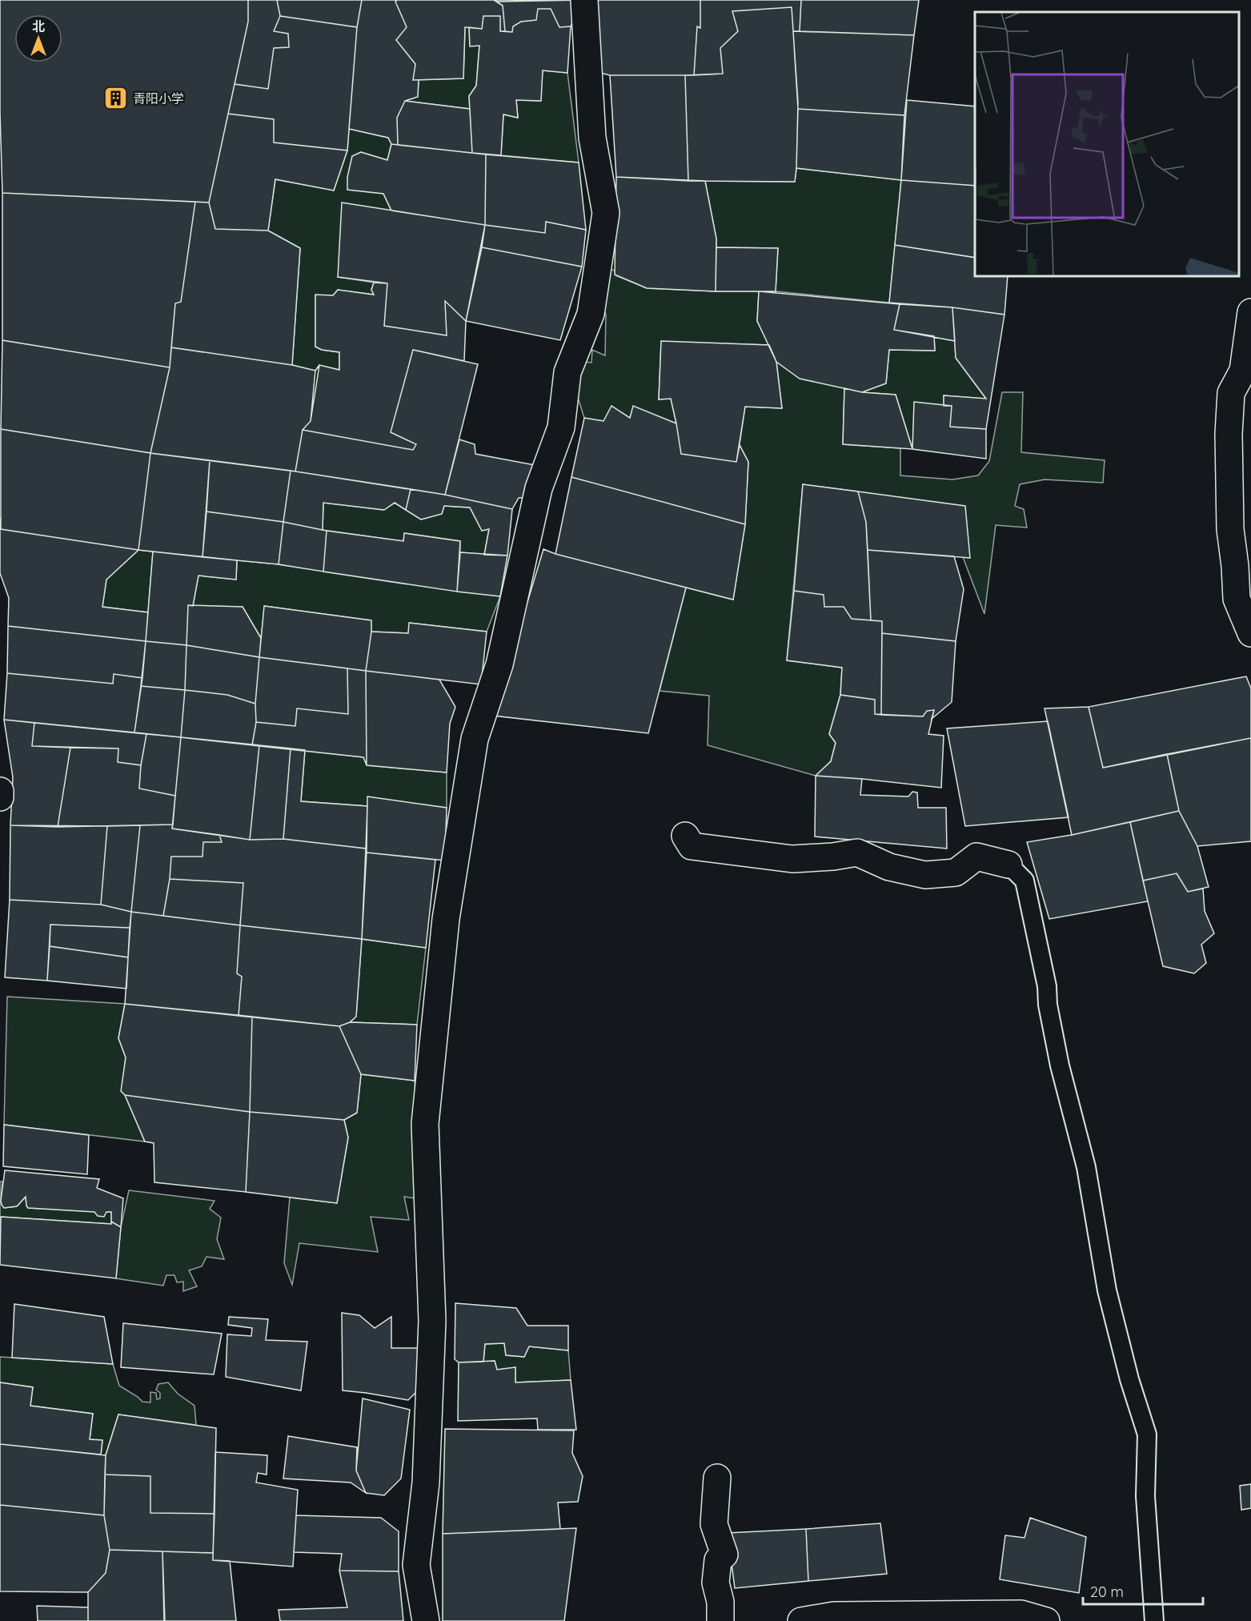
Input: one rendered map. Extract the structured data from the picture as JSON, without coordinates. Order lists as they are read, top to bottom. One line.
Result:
{"places":{"building":["青阳小学"]},"scale_bar":"20 m","north":"top"}
